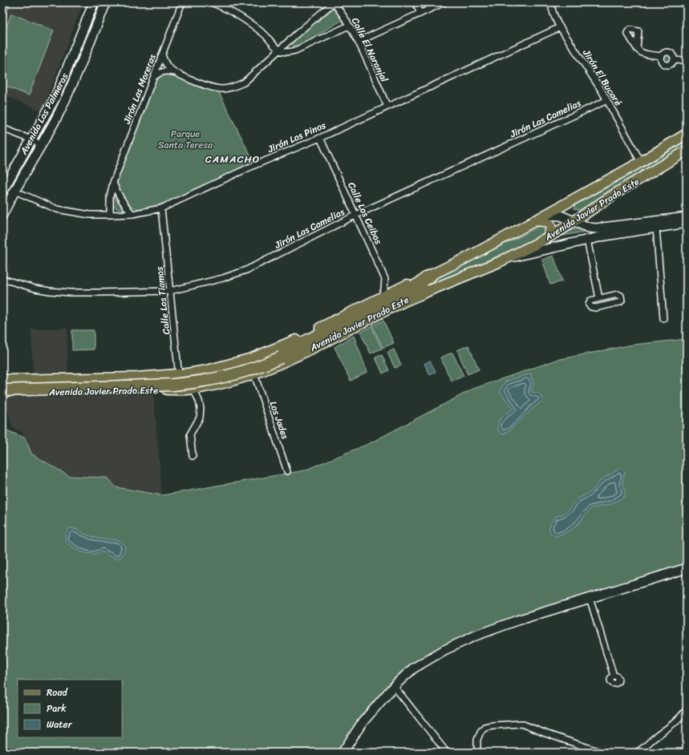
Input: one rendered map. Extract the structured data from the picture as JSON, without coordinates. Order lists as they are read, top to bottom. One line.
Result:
{"streets":{"main road":["Avenida Las Palmeras","Avenida Javier Prado Este"],"street":["Calle El Naranjal","Jirón El Bucaré","Jirón Las Moreras","Jirón Las Camelias","Jirón Los Pinos","Calle Los Ceibos","Calle Los Tiamos","Los Jades"]},"crossings":[["Calle El Naranjal","Jirón Los Pinos"],["Jirón El Bucaré","Jirón Las Camelias"],["Jirón El Bucaré","Jirón Los Pinos"],["Jirón El Bucaré","Avenida Javier Prado Este"],["Jirón Las Moreras","Jirón Los Pinos"],["Avenida Las Palmeras","Jirón Los Pinos"],["Jirón Las Camelias","Calle Los Ceibos"],["Jirón Las Camelias","Calle Los Tiamos"],["Jirón Los Pinos","Calle Los Ceibos"],["Jirón Los Pinos","Calle Los Tiamos"],["Avenida Javier Prado Este","Calle Los Ceibos"],["Avenida Javier Prado Este","Calle Los Tiamos"],["Avenida Javier Prado Este","Los Jades"]],"districts":["CAMACHO"],"parks":["Parque Santa Teresa"],"legend":["Road","Park","Water"]}
